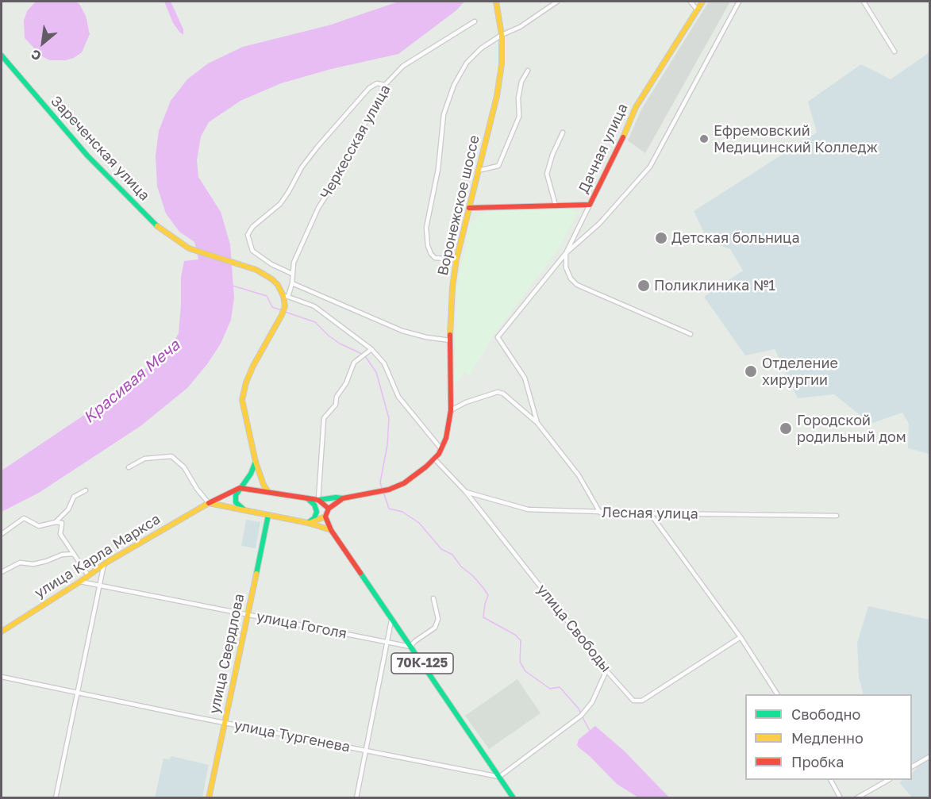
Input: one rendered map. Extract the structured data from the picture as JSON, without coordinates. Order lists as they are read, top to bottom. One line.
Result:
{"streets":{"main road":["Зареченская улица","Дачная улица","Воронежское шоссе","улица Карла Маркса","улица Свердлова","70К-125"],"street":["Черкесская улица","Лесная улица","улица Гоголя","улица Свободы","улица Тургенева"]},"crossings":[["Черкесская улица","Зареченская улица"],["Дачная улица","Воронежское шоссе"],["Воронежское шоссе","улица Свободы"],["Лесная улица","улица Свободы"],["улица Карла Маркса","улица Гоголя"],["улица Гоголя","улица Свердлова"],["улица Гоголя","70К-125"],["улица Свердлова","улица Тургенева"],["70К-125","улица Тургенева"]],"water":["Красивая Меча"],"places":["Ефремовский Медицинский Колледж","Детская больница","Поликлиника №1","Отделение хирургии","Городской родильный дом"],"legend":["Свободно","Медленно","Пробка"],"north":"bottom left"}
